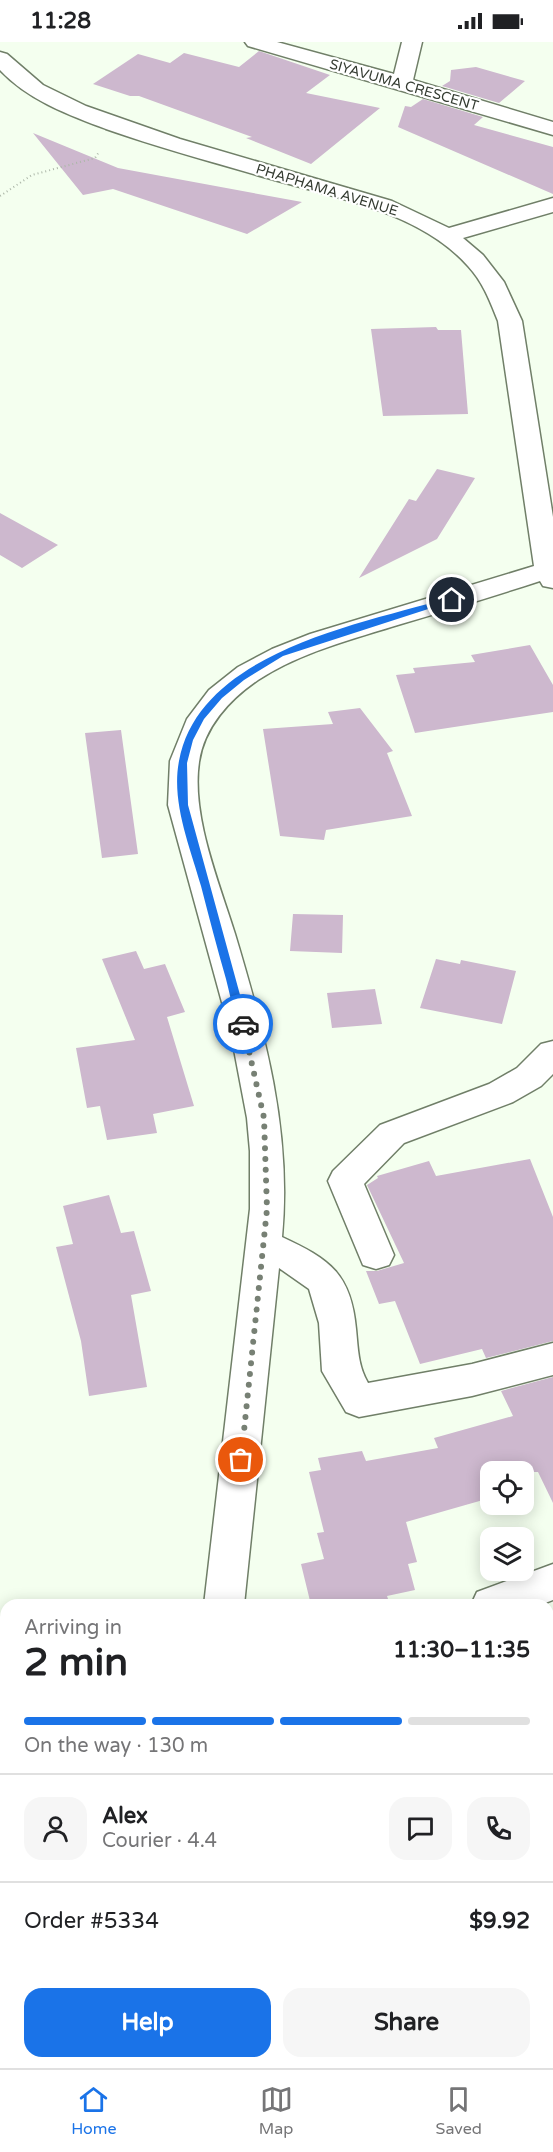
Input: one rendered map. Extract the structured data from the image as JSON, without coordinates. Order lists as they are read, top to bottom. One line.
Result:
{"streets":{"street":["SIYAVUMA CRESCENT","PHAPHAMA AVENUE"]},"page":{"status":"11:28","heading":["2 min","Arriving in","11:30–11:35"],"panel":["Alex","Courier · 4.4","Order #5334","$9.92"],"bar":"On the way · 130 m","buttons":["Help","Share"],"tabs":["Home","Map","Saved"]}}
